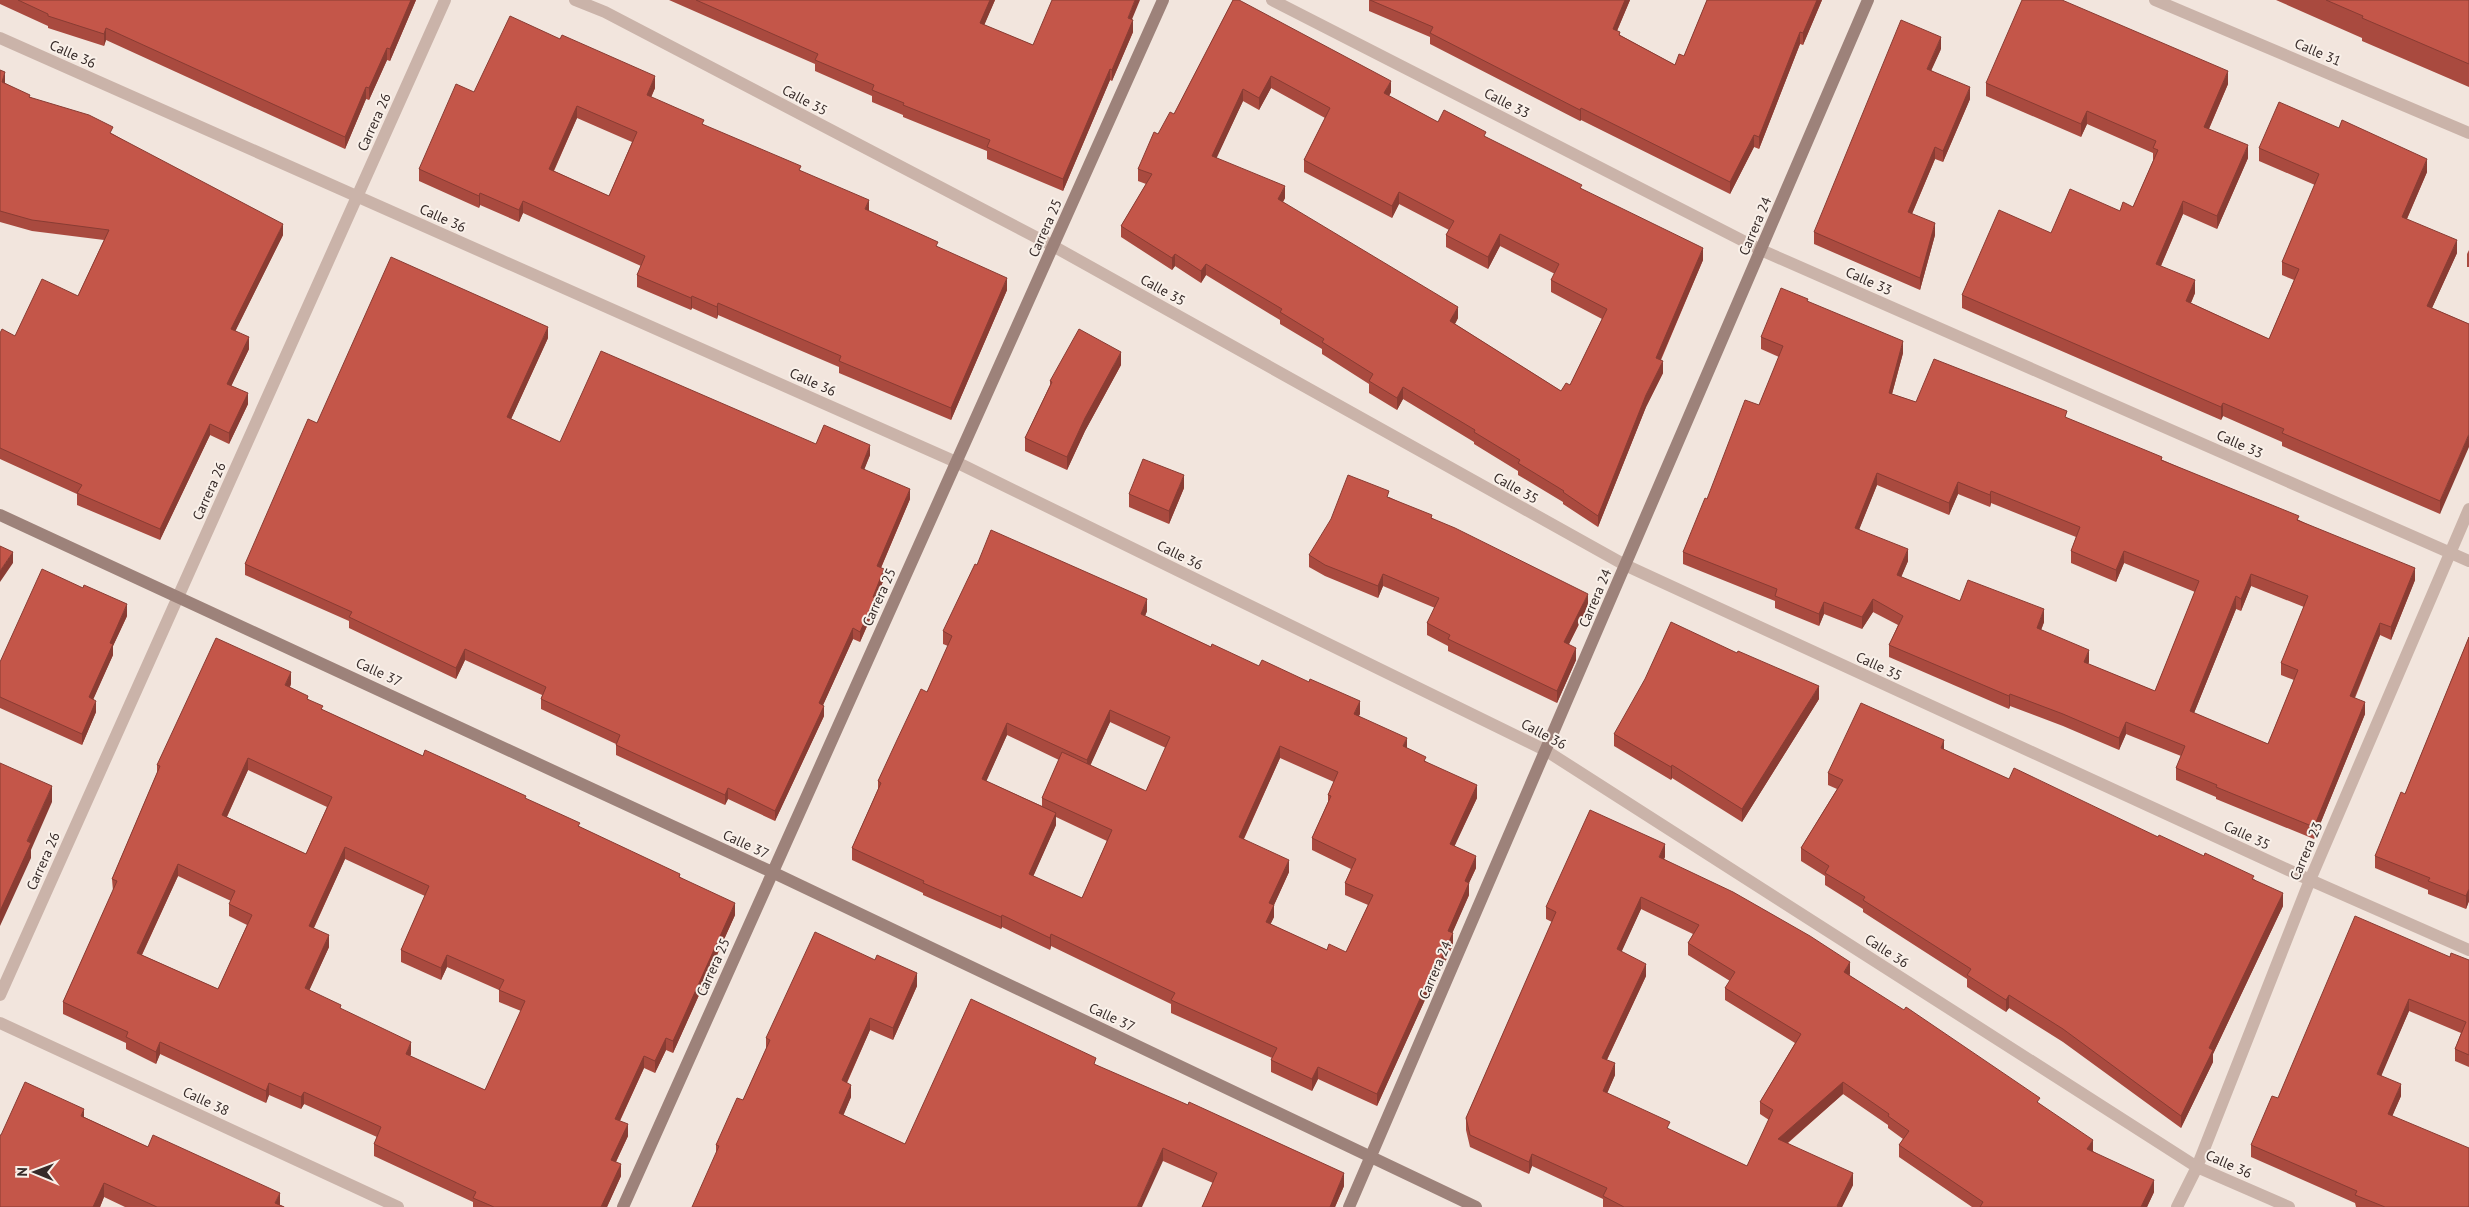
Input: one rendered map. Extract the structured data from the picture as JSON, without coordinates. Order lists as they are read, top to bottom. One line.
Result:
{"streets":{"street":["Calle 31","Calle 36","Calle 35","Calle 33","Carrera 26","Carrera 24","Carrera 25","Calle 37","Carrera 23","Calle 38"]},"crossings":[["Calle 36","Carrera 26"],["Calle 36","Carrera 24"],["Calle 36","Carrera 25"],["Calle 36","Carrera 23"],["Calle 35","Carrera 24"],["Calle 35","Carrera 25"],["Calle 35","Carrera 23"],["Calle 33","Carrera 24"],["Calle 33","Carrera 23"],["Carrera 26","Calle 37"],["Carrera 24","Calle 37"],["Carrera 25","Calle 37"]],"north":"left"}
